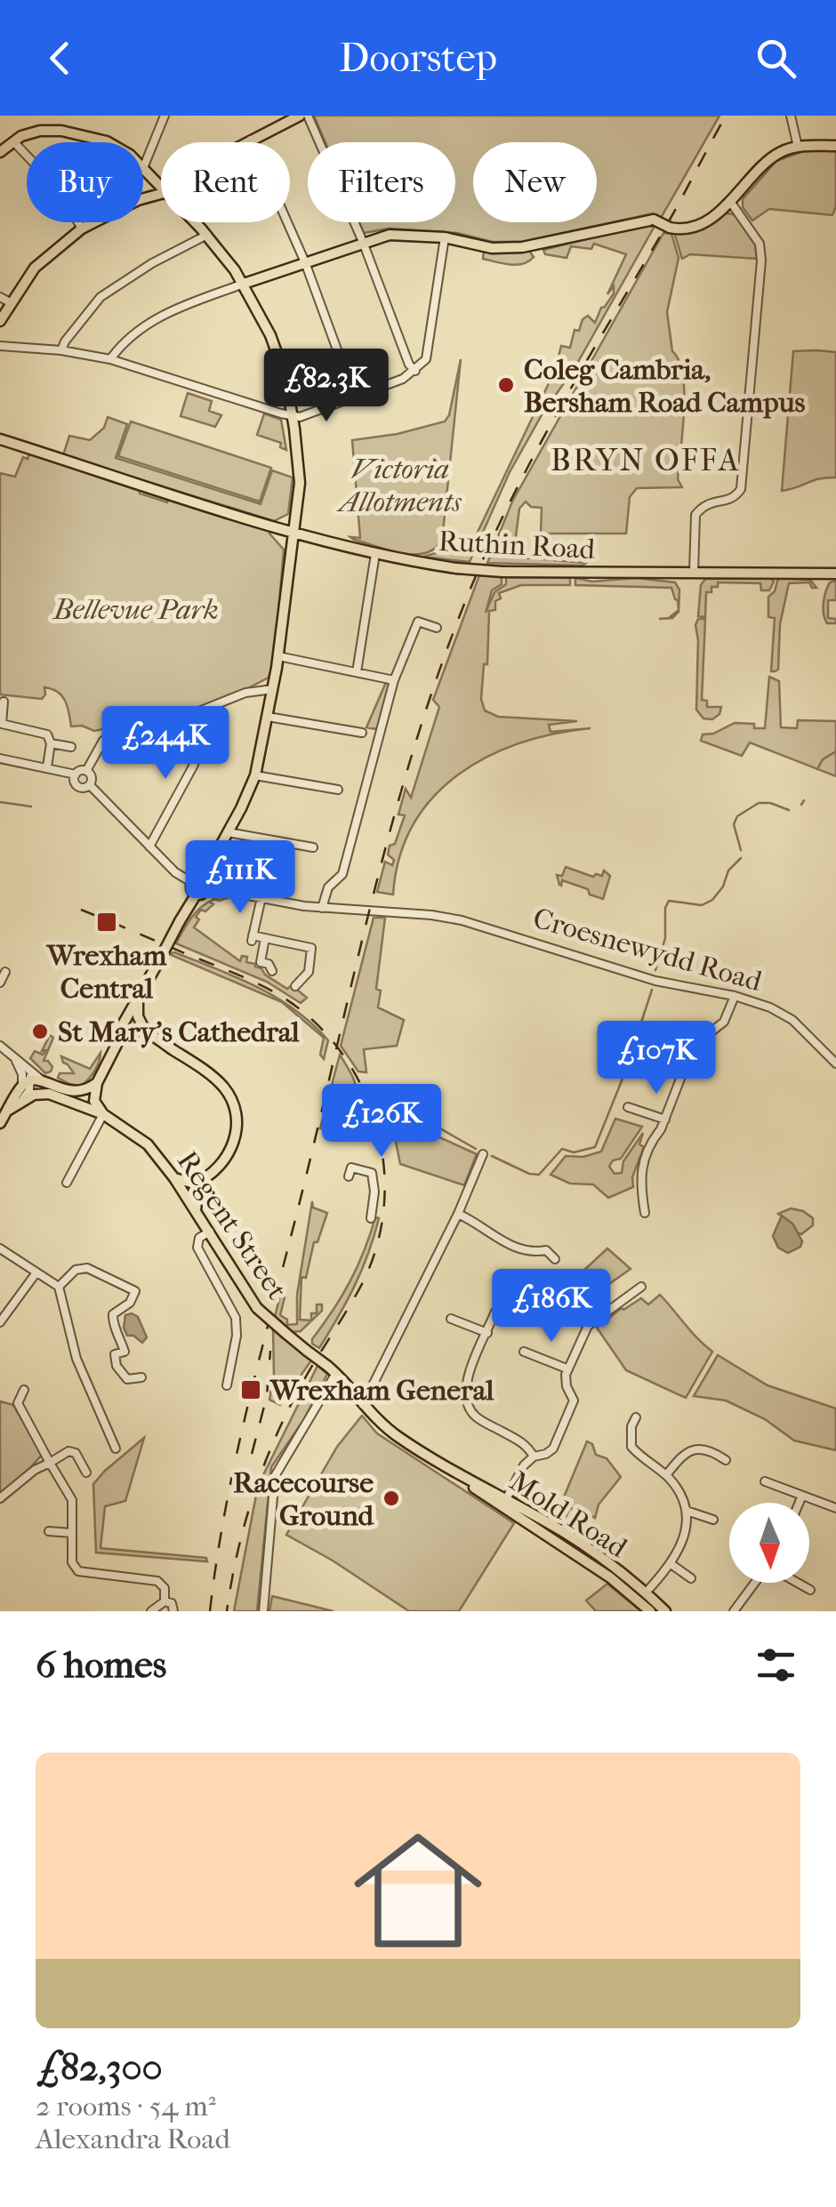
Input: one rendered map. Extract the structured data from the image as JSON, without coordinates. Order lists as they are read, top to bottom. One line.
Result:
{"streets":{"main road":["Ruthin Road","Regent Street","Mold Road"],"street":["Croesnewydd Road"]},"crossings":[["Regent Street","Mold Road"]],"districts":["BRYN OFFA"],"parks":["Victoria Allotments","Bellevue Park"],"places":{"other":["Coleg Cambria, Bersham Road Campus","St Mary's Cathedral","Racecourse Ground"],"transit":["Wrexham Central","Wrexham General"]},"north":"bottom","page":{"header":"Doorstep","chip":["Buy","Rent","Filters","New"],"price":["£82.3K","£244K","£111K","£107K","£126K","£186K"],"heading":"6 homes","list":[{"name":"£82,300","note":"2 rooms · 54 m² · Alexandra Road"}]}}
